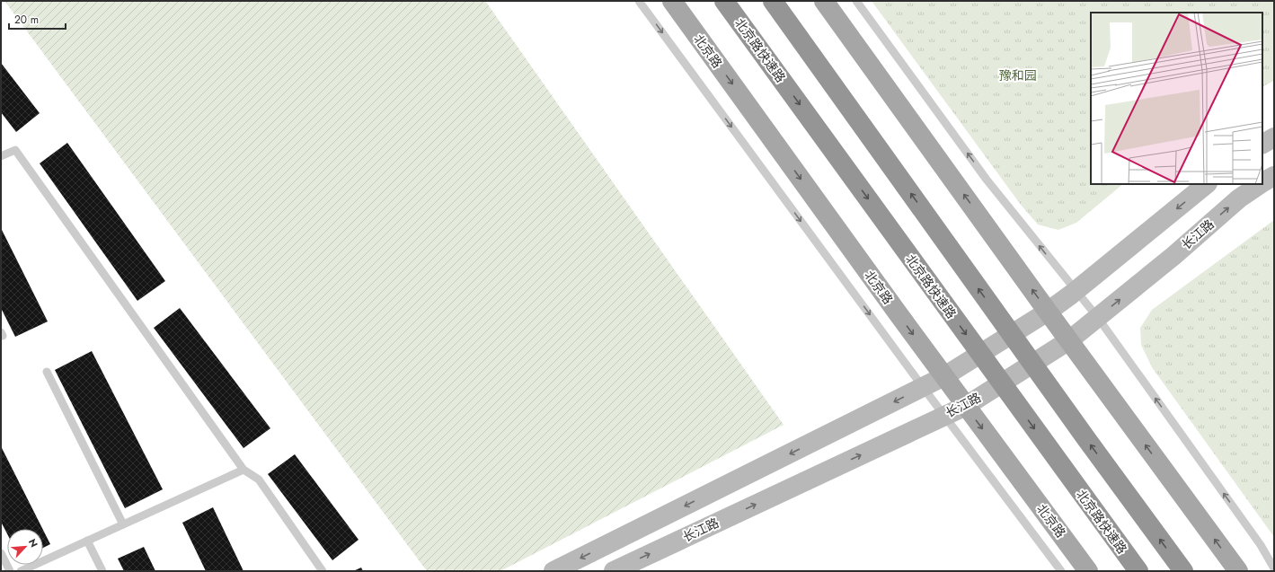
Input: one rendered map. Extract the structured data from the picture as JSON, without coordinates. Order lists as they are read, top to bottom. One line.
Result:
{"streets":{"highway":["北京路快速路"],"main road":["北京路"],"street":["长江路"]},"crossings":[["北京路","长江路"]],"parks":["豫和园"],"scale_bar":"20 m","north":"top right"}
